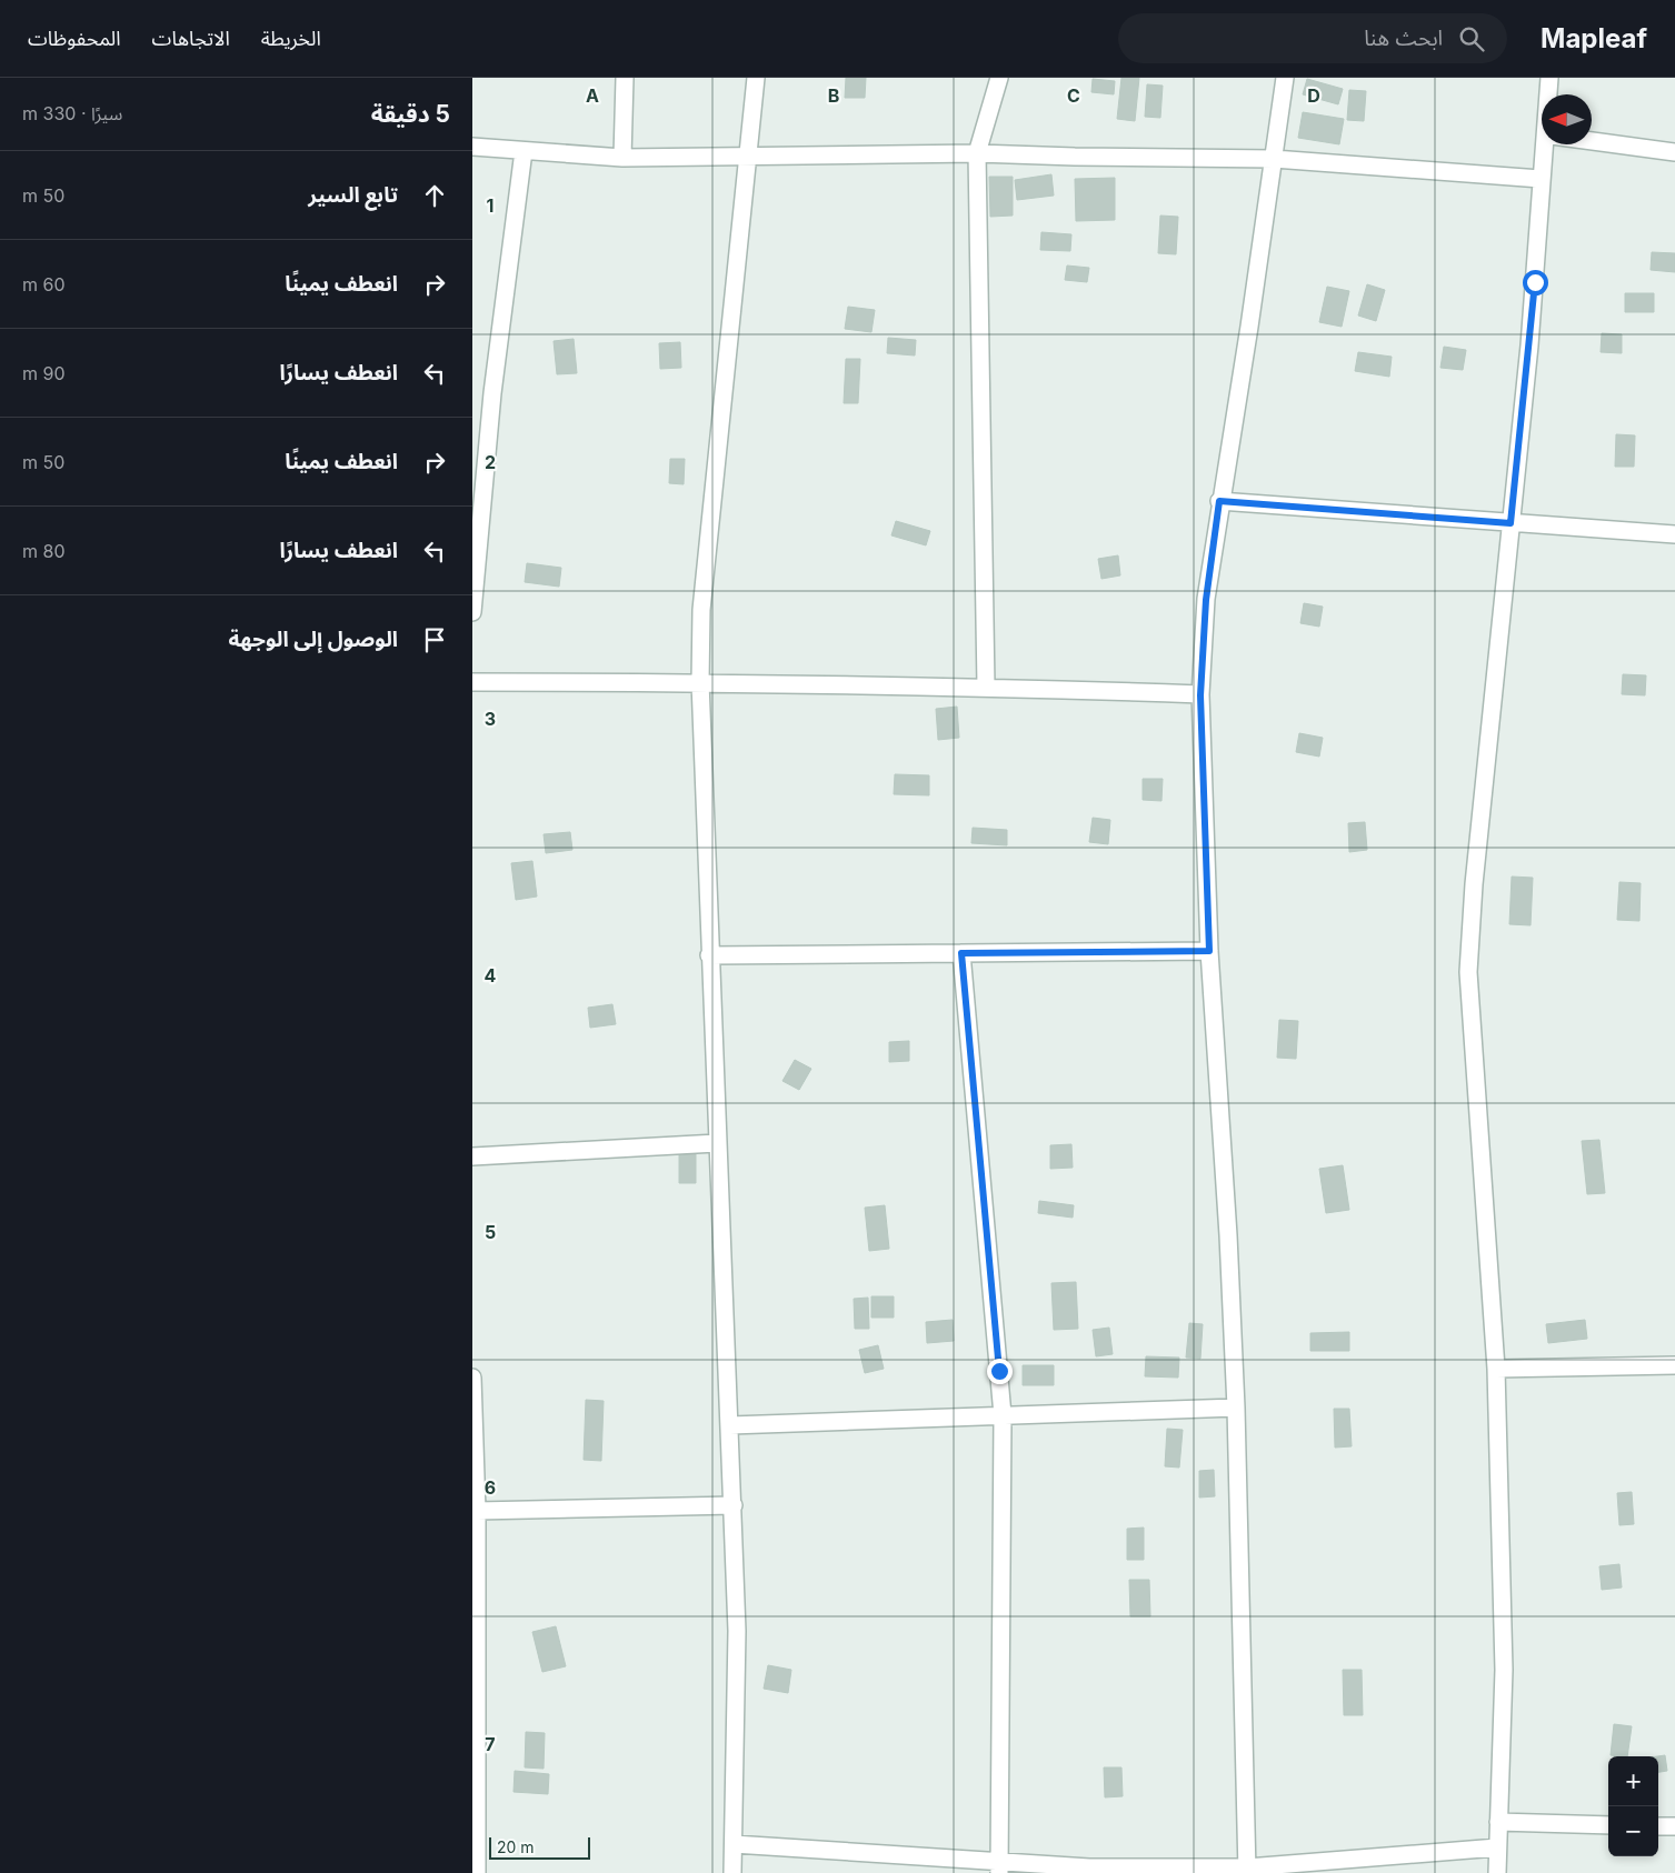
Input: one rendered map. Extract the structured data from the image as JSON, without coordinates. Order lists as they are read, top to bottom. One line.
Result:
{"scale_bar":"20 m","north":"left","page":{"header":"Mapleaf","search":"ابحث هنا","nav":["الخريطة","الاتجاهات","المحفوظات"],"heading":["5 دقيقة","سيرًا · 330 m"],"list":[["تابع السير","50 m"],["انعطف يمينًا","60 m"],["انعطف يسارًا","90 m"],["انعطف يمينًا","50 m"],["انعطف يسارًا","80 m"],"الوصول إلى الوجهة"],"map_buttons":["+","−"],"scale":"20 m"},"grid":{"columns":["A","B","C","D"],"rows":["1","2","3","4","5","6","7"]}}
